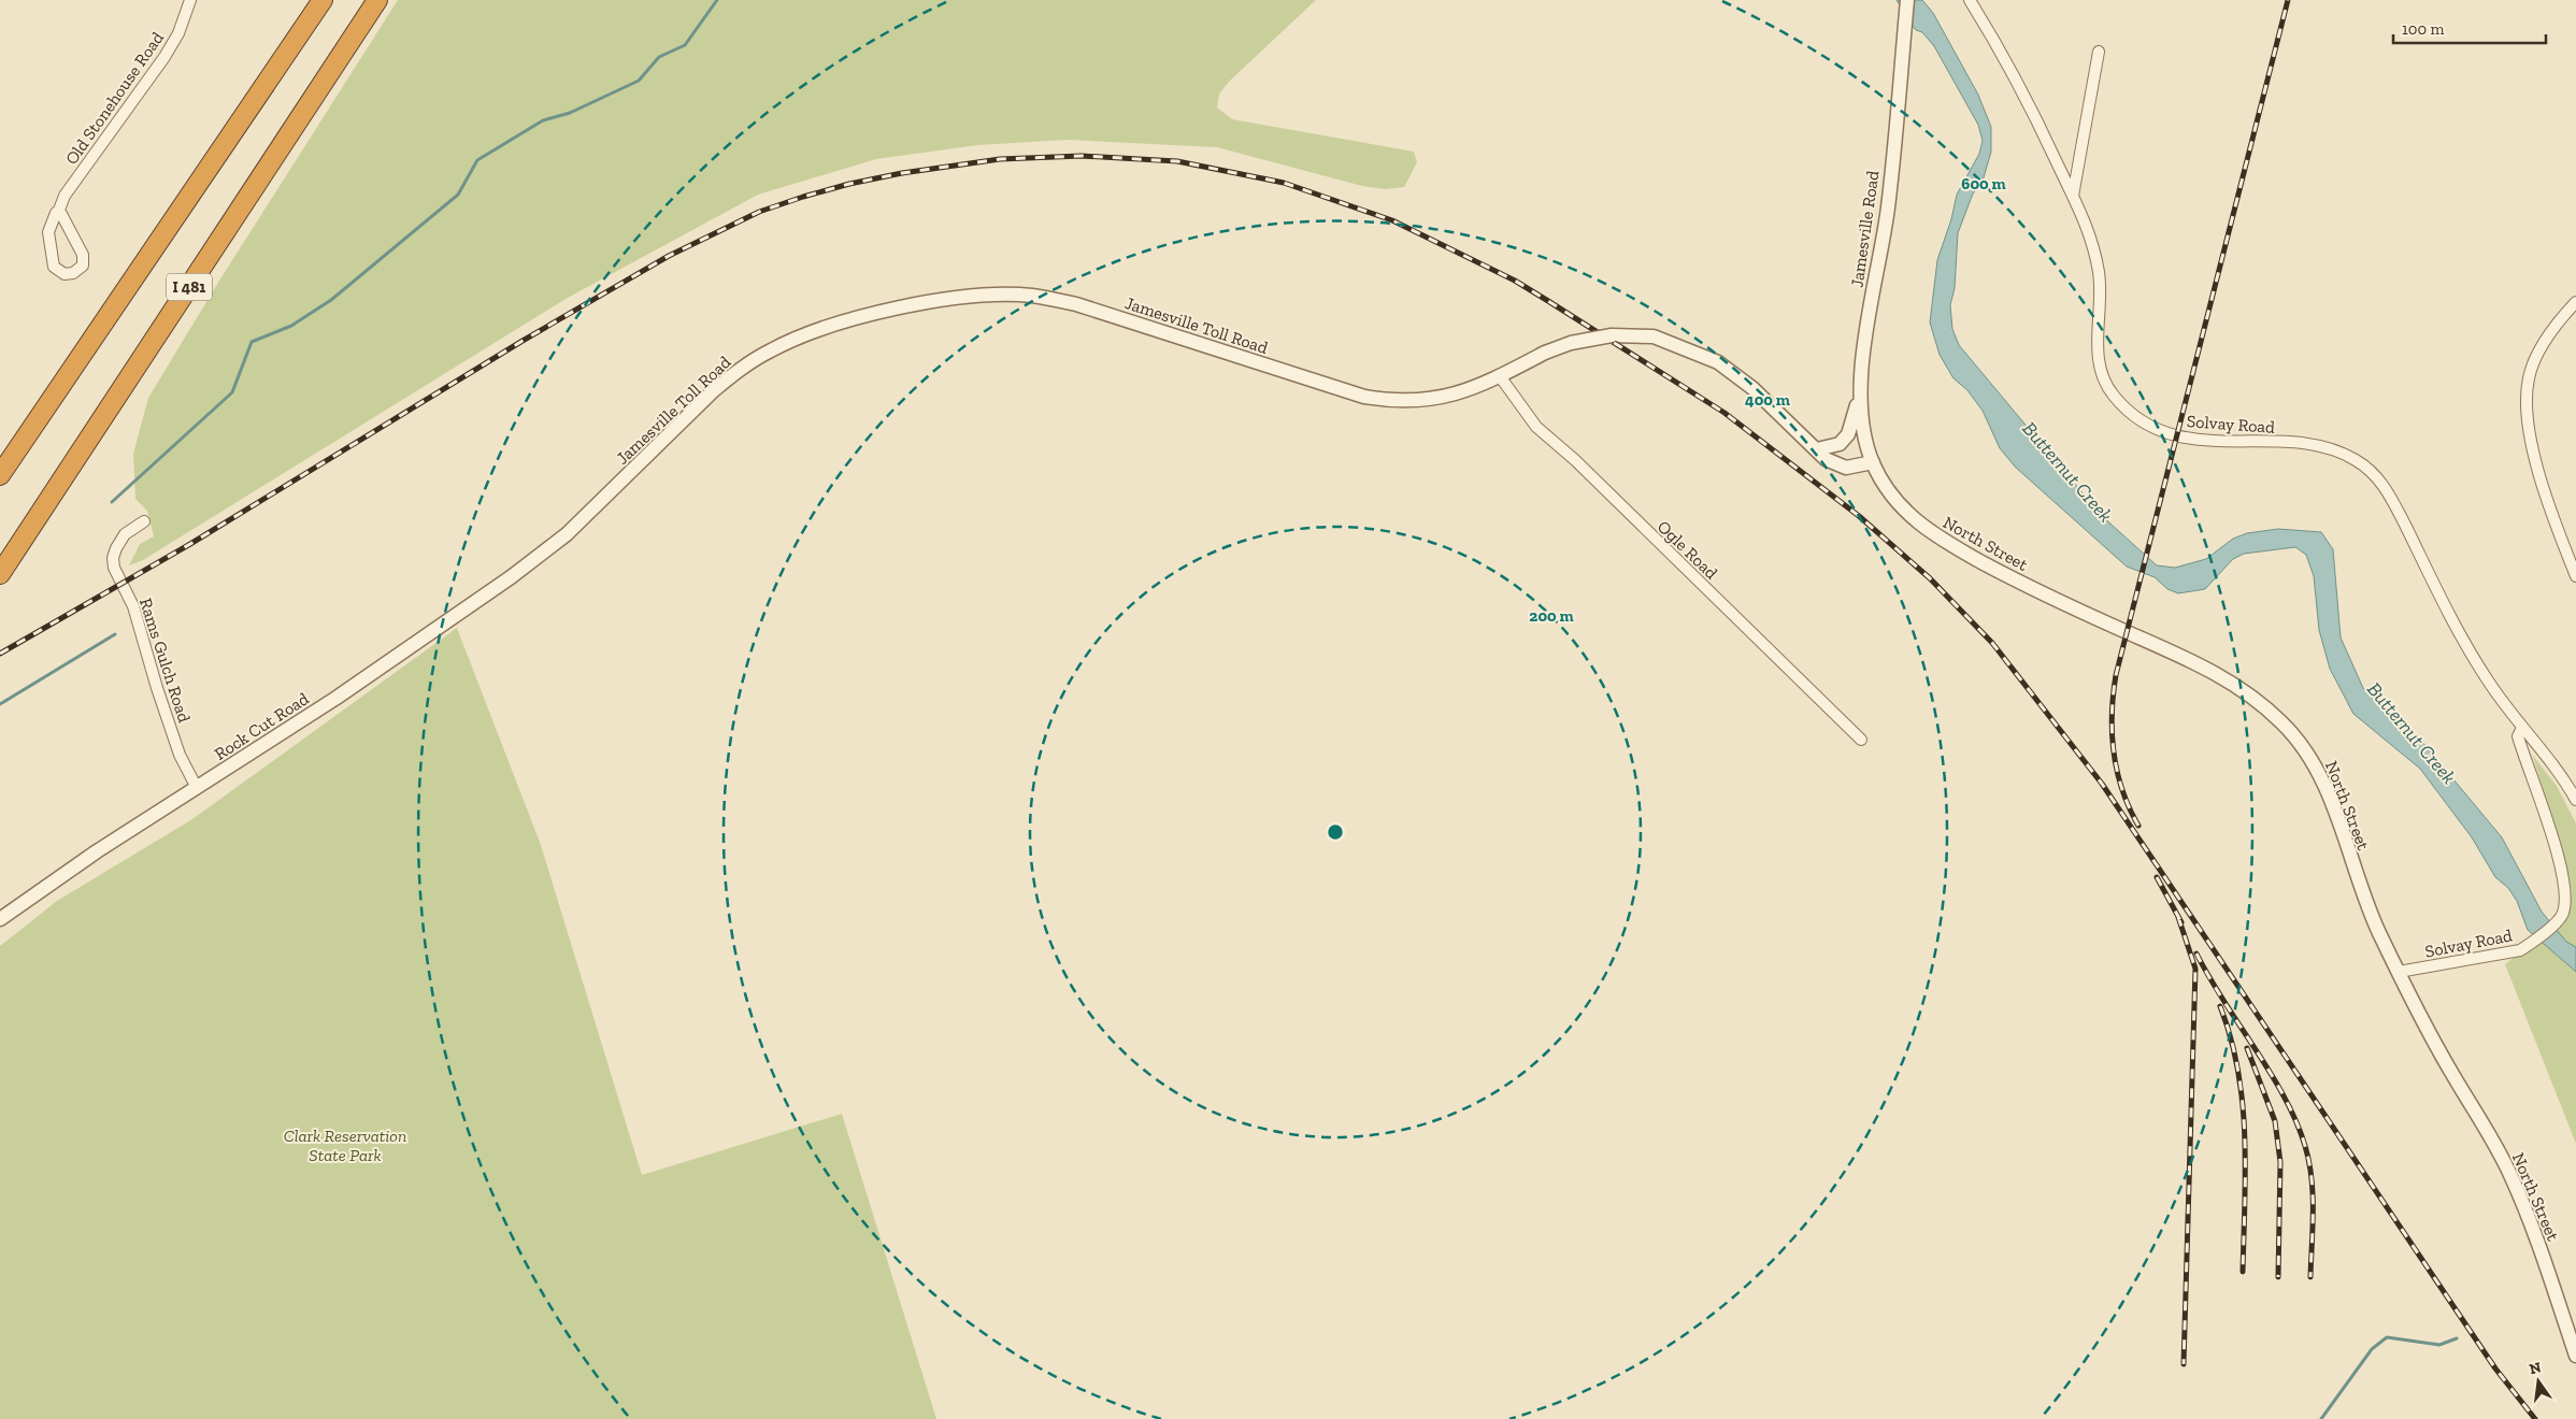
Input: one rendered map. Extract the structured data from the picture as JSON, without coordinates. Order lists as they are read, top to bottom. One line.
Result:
{"streets":{"highway":["I 481"],"street":["Old Stonehouse Road","Jamesville Road","Jamesville Toll Road","Solvay Road","North Street","Ogle Road","Rams Gulch Road","Rock Cut Road"]},"crossings":[["Jamesville Road","Jamesville Toll Road"],["Jamesville Road","North Street"],["Jamesville Toll Road","North Street"],["Jamesville Toll Road","Ogle Road"],["Jamesville Toll Road","Rock Cut Road"],["Solvay Road","North Street"],["Rams Gulch Road","Rock Cut Road"]],"water":["Butternut Creek"],"parks":["Clark Reservation State Park"],"scale_bar":"100 m","north":"top","rings":["600 m","400 m","200 m"]}
